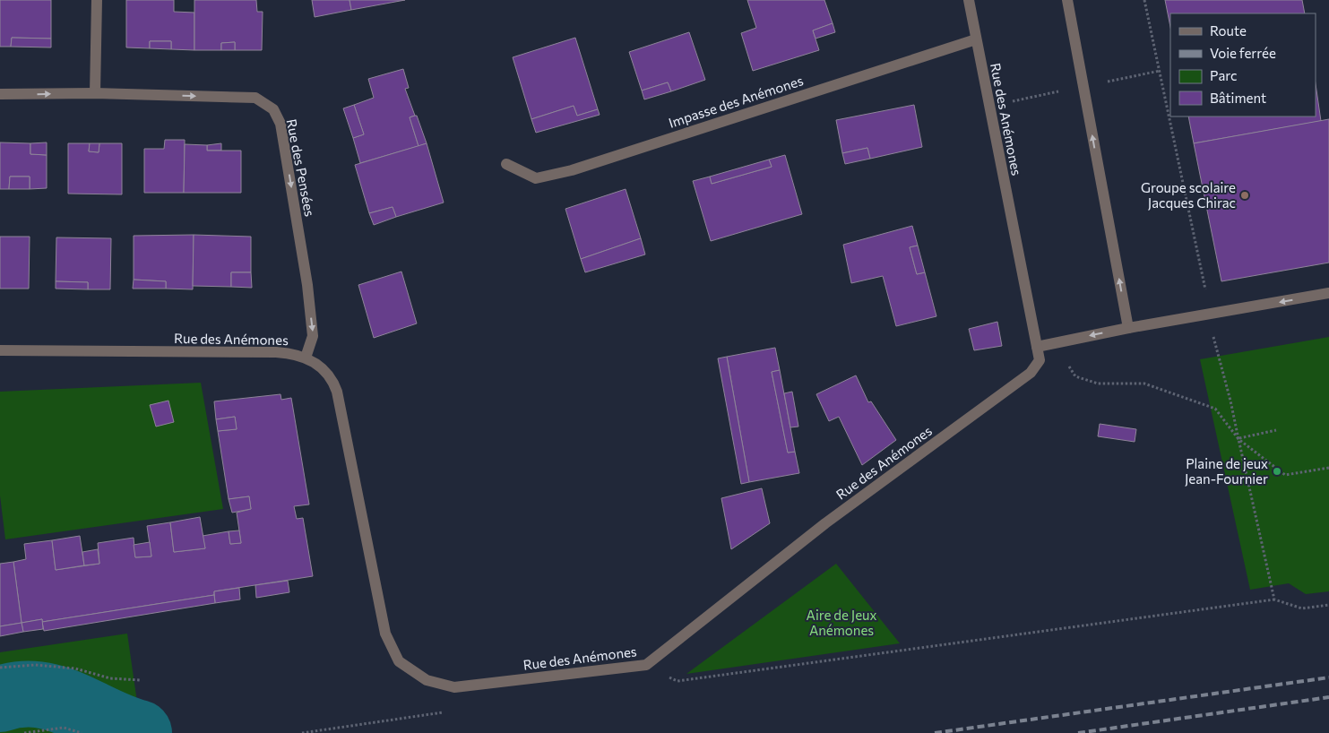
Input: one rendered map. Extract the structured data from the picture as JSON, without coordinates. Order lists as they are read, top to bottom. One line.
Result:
{"streets":{"street":["Impasse des Anémones","Rue des Anémones","Rue des Pensées"]},"crossings":[["Impasse des Anémones","Rue des Anémones"],["Rue des Anémones","Rue des Pensées"]],"parks":["Aire de Jeux Anémones"],"places":["Groupe scolaire Jacques Chirac","Plaine de jeux Jean-Fournier"],"legend":["Route","Voie ferrée","Parc","Bâtiment"]}
